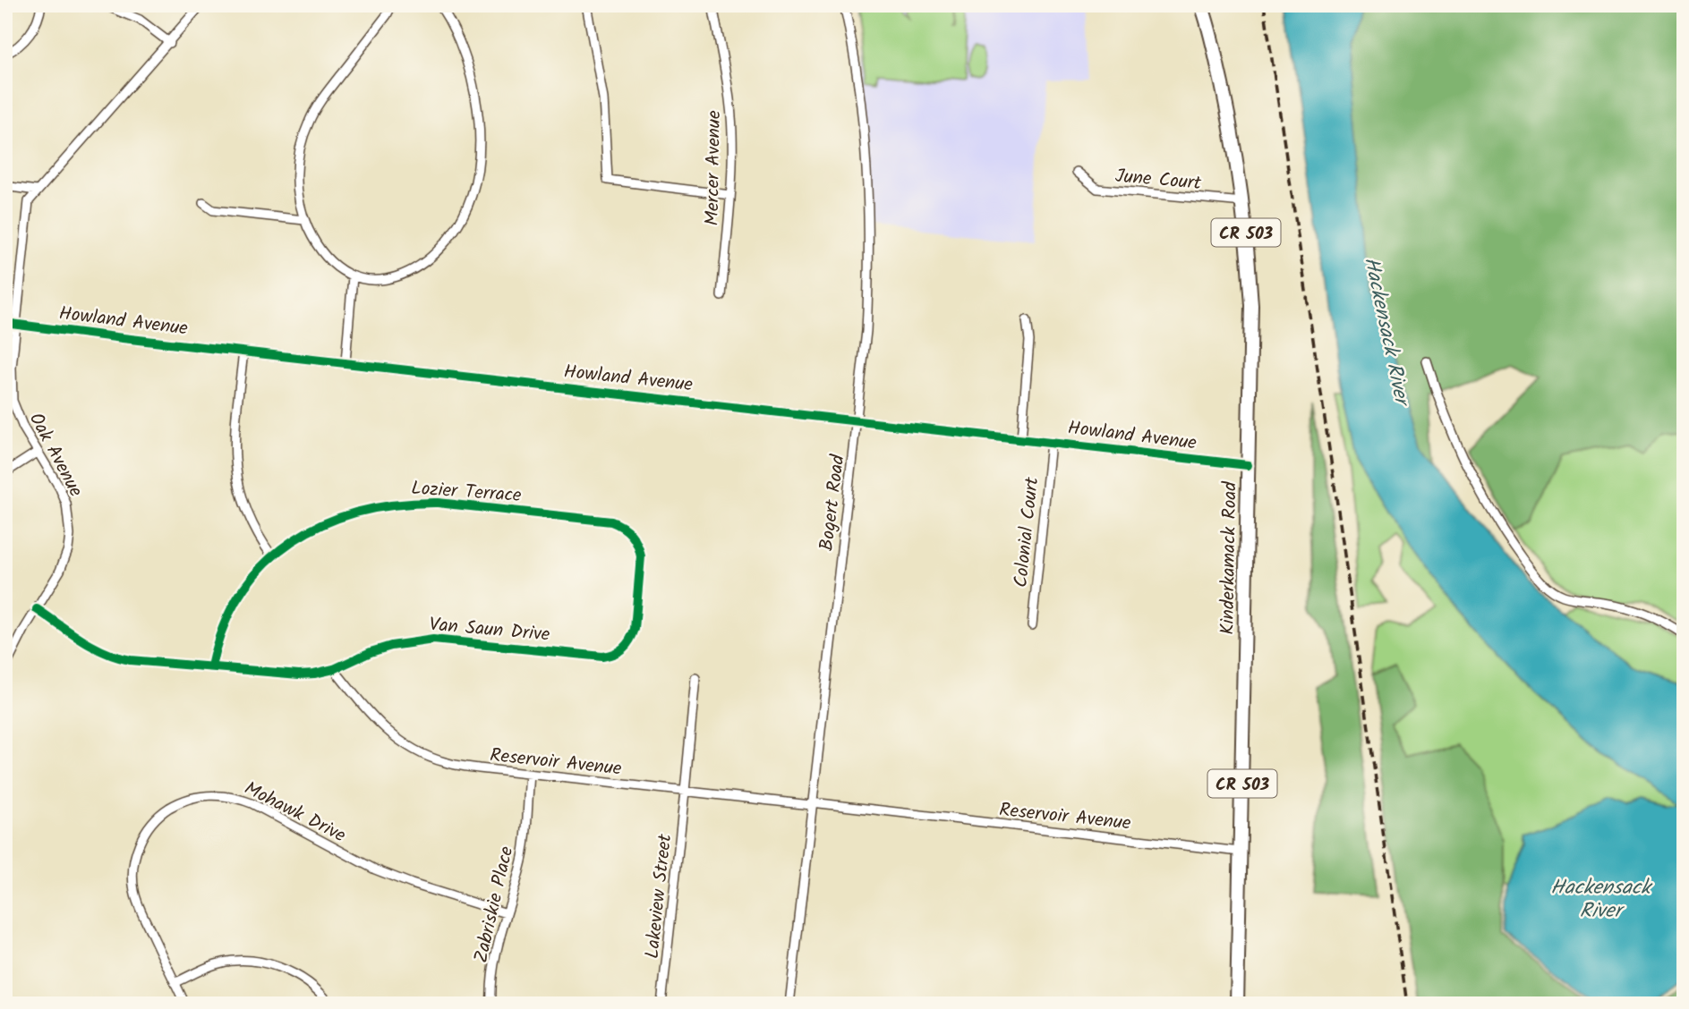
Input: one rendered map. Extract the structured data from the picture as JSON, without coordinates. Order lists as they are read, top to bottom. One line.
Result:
{"streets":{"main road":["CR 503","Kinderkamack Road"],"street":["Mercer Avenue","June Court","Howland Avenue","Oak Avenue","Lozier Terrace","Bogert Road","Colonial Court","Van Saun Drive","Reservoir Avenue","Mohawk Drive","Lakeview Street","Zabriskie Place"]},"crossings":[["June Court","Kinderkamack Road"],["Howland Avenue","Oak Avenue"],["Howland Avenue","Bogert Road"],["Howland Avenue","Colonial Court"],["Howland Avenue","Kinderkamack Road"],["Oak Avenue","Van Saun Drive"],["Lozier Terrace","Van Saun Drive"],["Bogert Road","Reservoir Avenue"],["Kinderkamack Road","Reservoir Avenue"],["Van Saun Drive","Reservoir Avenue"],["Reservoir Avenue","Lakeview Street"],["Reservoir Avenue","Zabriskie Place"],["Mohawk Drive","Zabriskie Place"]],"water":["Hackensack River"]}
